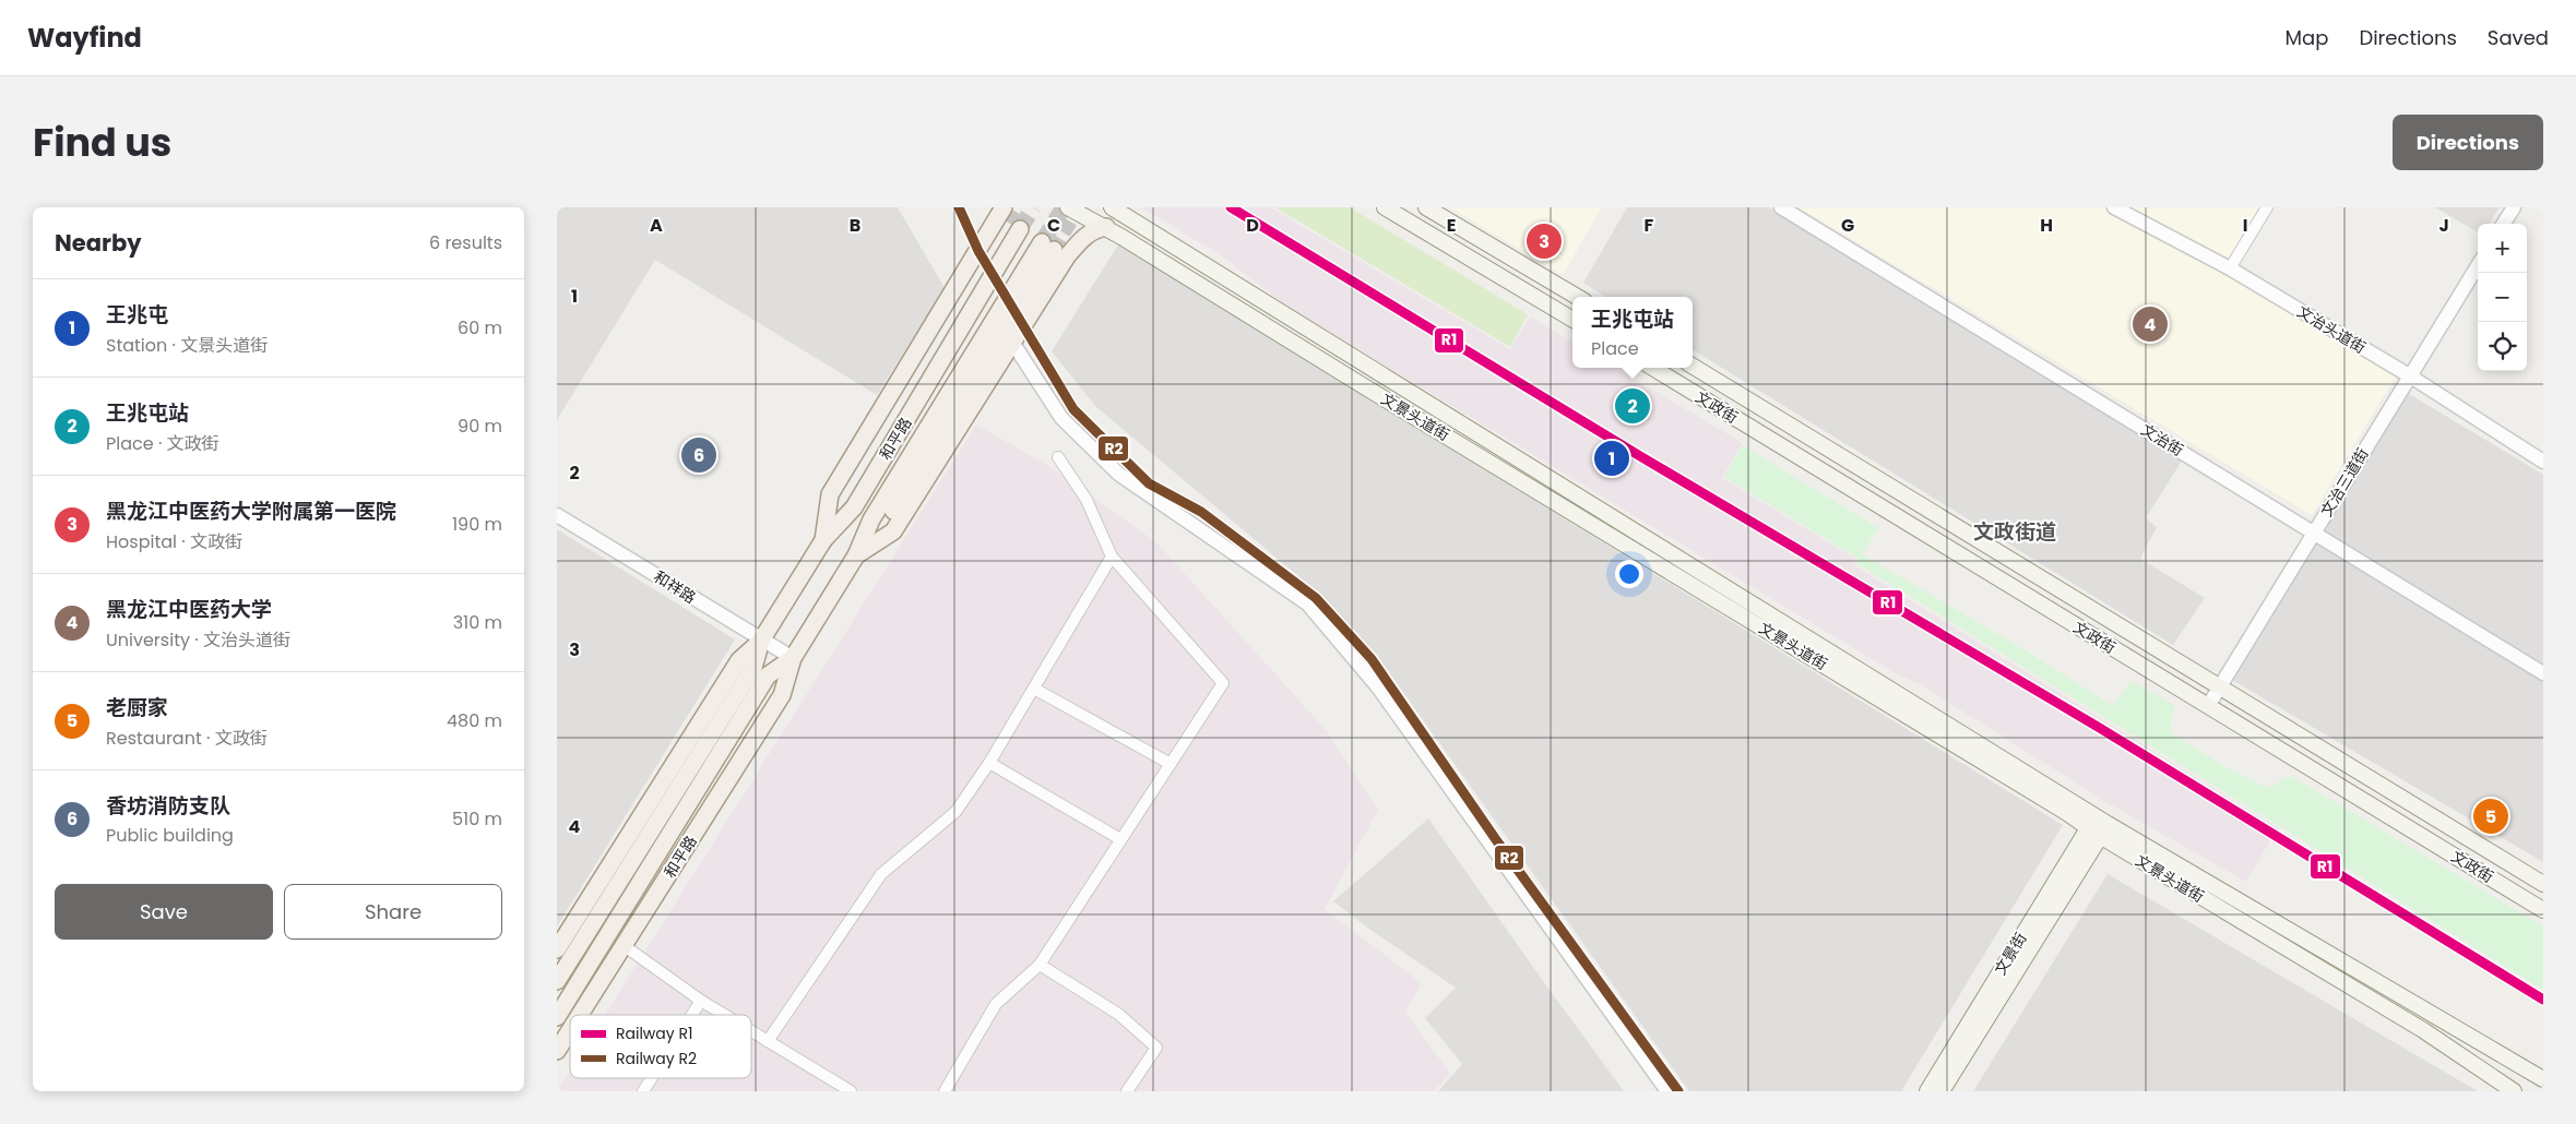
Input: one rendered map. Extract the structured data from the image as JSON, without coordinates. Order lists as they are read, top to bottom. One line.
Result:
{"streets":{"main road":["文政街","文景头道街","和平路","文景街"],"street":["文治头道街","文治街","文治三道街","和祥路"]},"crossings":[["文治头道街","文治三道街"],["文政街","文治三道街"],["文景头道街","文景街"],["和平路","和祥路"],["文治街","文治三道街"]],"districts":["文政街道"],"lines":["rail line R1","rail line R2"],"legend":["Railway R1","Railway R2"],"page":{"header":"Wayfind","nav":["Map","Directions","Saved"],"title":"Find us","buttons":["Directions",["Save","Share"]],"heading":["Nearby","6 results"],"pins":["3","4","2","6","1","5"],"map_buttons":["+","−"],"list":[{"mark":"1","name":"王兆屯","note":"Station · 文景头道街","value":"60 m"},{"mark":"2","name":"王兆屯站","note":"Place · 文政街","value":"90 m"},{"mark":"3","name":"黑龙江中医药大学附属第一医院","note":"Hospital · 文政街","value":"190 m"},{"mark":"4","name":"黑龙江中医药大学","note":"University · 文治头道街","value":"310 m"},{"mark":"5","name":"老厨家","note":"Restaurant · 文政街","value":"480 m"},{"mark":"6","name":"香坊消防支队","note":"Public building","value":"510 m"}],"popup":["王兆屯站","Place"]},"grid":{"columns":["A","B","C","D","E","F","G","H","I","J"],"rows":["1","2","3","4"]}}
